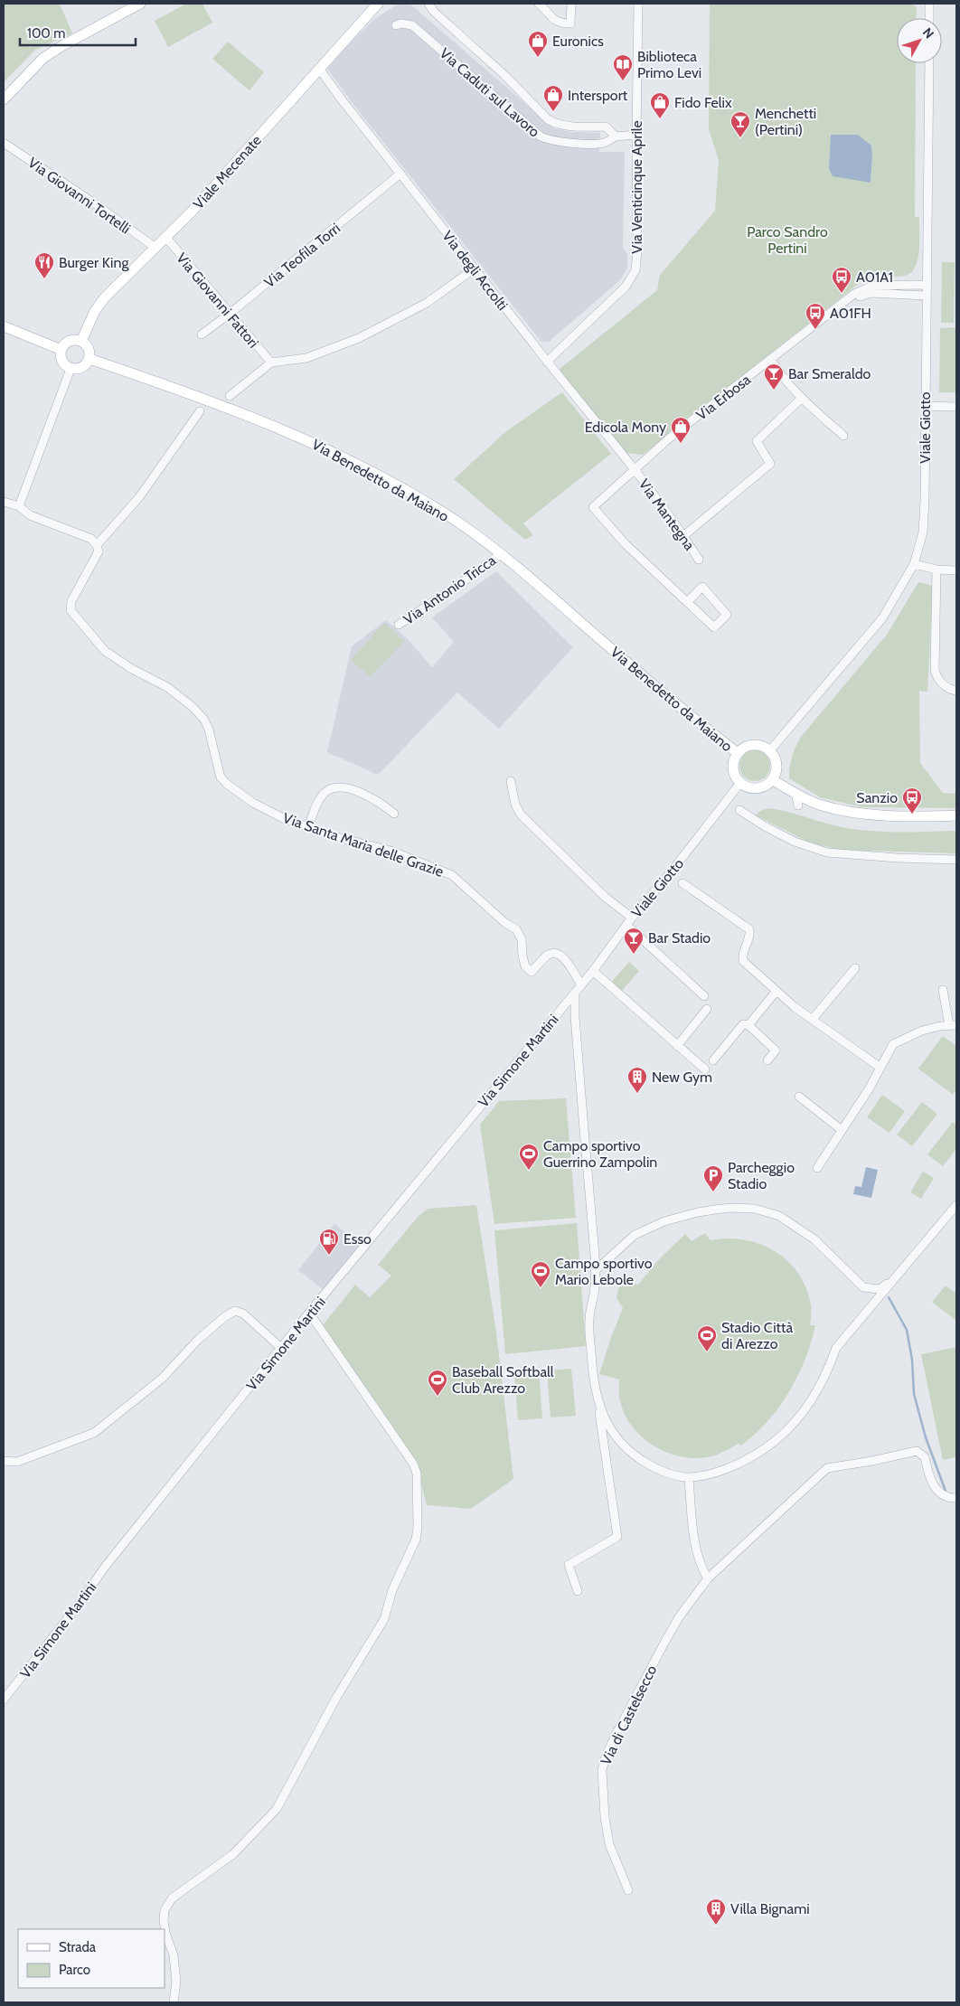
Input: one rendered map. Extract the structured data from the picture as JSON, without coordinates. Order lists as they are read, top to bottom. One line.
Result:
{"streets":{"main road":["Viale Mecenate","Via Benedetto da Maiano"],"street":["Via Caduti sul Lavoro","Via Venticinque Aprile","Via Giovanni Tortelli","Via Teofila Torri","Via degli Accolti","Via Giovanni Fattori","Via Erbosa","Viale Giotto","Via Mantegna","Via Antonio Tricca","Via Santa Maria delle Grazie","Via Simone Martini","Via di Castelsecco"]},"crossings":[["Via Caduti sul Lavoro","Via Venticinque Aprile"],["Viale Mecenate","Via Giovanni Tortelli"],["Viale Mecenate","Via degli Accolti"],["Viale Mecenate","Via Giovanni Fattori"],["Viale Mecenate","Via Benedetto da Maiano"],["Via Venticinque Aprile","Via degli Accolti"],["Via Teofila Torri","Via degli Accolti"],["Via Teofila Torri","Via Giovanni Fattori"],["Via degli Accolti","Via Erbosa"],["Via degli Accolti","Via Mantegna"],["Via Erbosa","Viale Giotto"],["Via Erbosa","Via Mantegna"],["Viale Giotto","Via Benedetto da Maiano"],["Viale Giotto","Via Santa Maria delle Grazie"],["Viale Giotto","Via Simone Martini"],["Via Benedetto da Maiano","Via Antonio Tricca"]],"parks":["Parco Sandro Pertini"],"places":{"shop":["Euronics","Intersport","Fido Felix","Edicola Mony"],"library":["Biblioteca Primo Levi"],"bar":["Menchetti (Pertini)","Bar Smeraldo","Bar Stadio"],"restaurant":["Burger King"],"bus stop":["A01A1","A01FH","Sanzio"],"building":["New Gym","Villa Bignami"],"sports":["Campo sportivo Guerrino Zampolin","Campo sportivo Mario Lebole","Stadio Città di Arezzo","Baseball Softball Club Arezzo"],"parking":["Parcheggio Stadio"],"fuel station":["Esso"]},"legend":["Strada","Parco"],"scale_bar":"100 m","north":"top right"}
